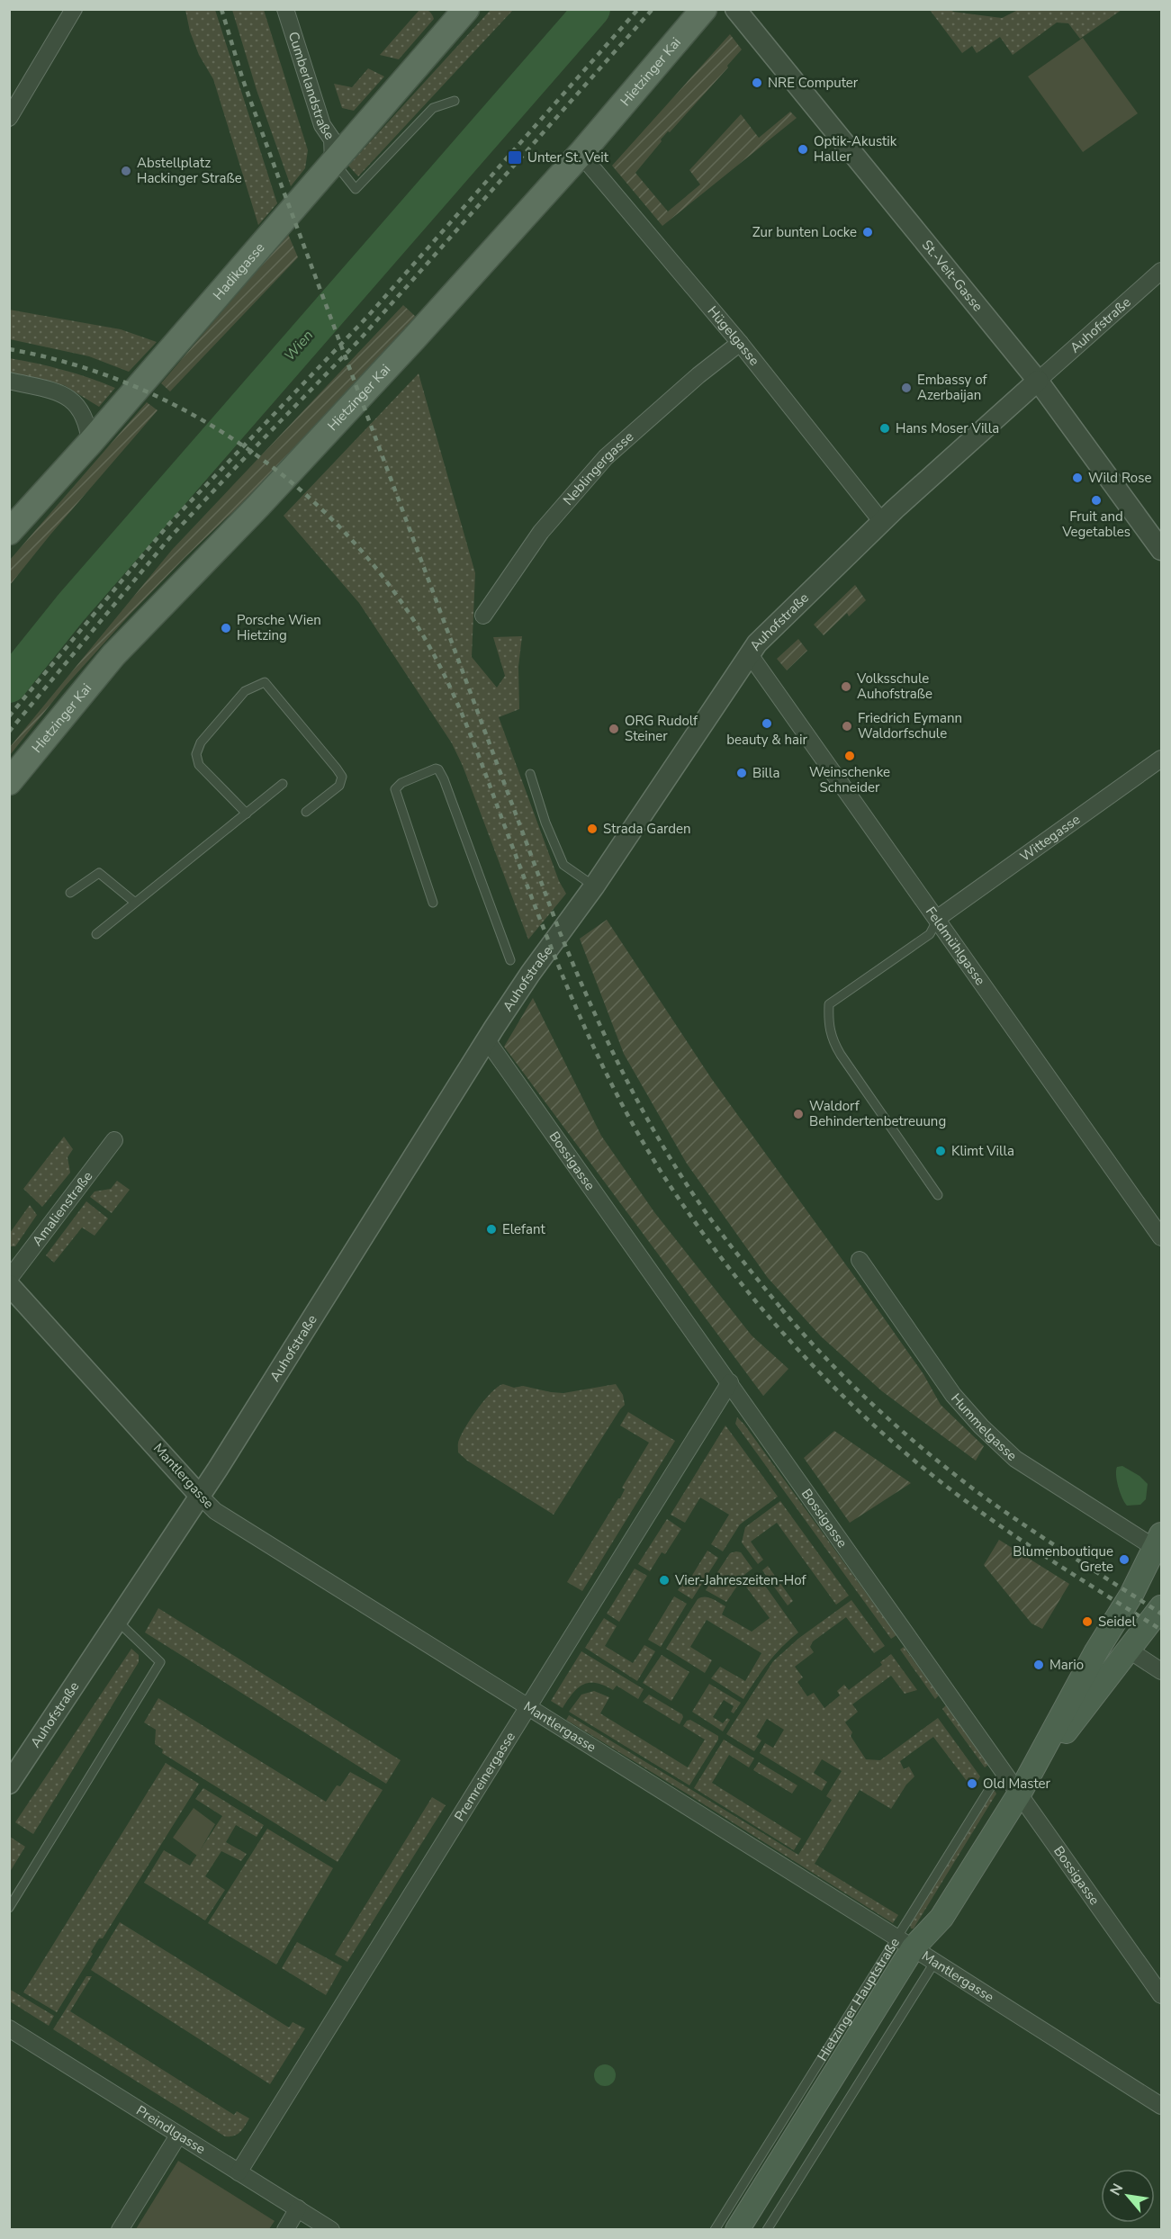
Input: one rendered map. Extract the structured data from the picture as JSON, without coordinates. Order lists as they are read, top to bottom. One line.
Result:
{"streets":{"main road":["Hietzinger Kai","Hadikgasse","Hietzinger Hauptstraße"],"street":["Cumberlandstraße","St.-Veit-Gasse","Auhofstraße","Hügelgasse","Neblingergasse","Wittegasse","Feldmühlgasse","Bossigasse","Amalienstraße","Hummelgasse","Mantlergasse","Premreinergasse","Preindlgasse"]},"crossings":[["Hietzinger Kai","Hügelgasse"],["Cumberlandstraße","Hadikgasse"],["St.-Veit-Gasse","Auhofstraße"],["Auhofstraße","Hügelgasse"],["Auhofstraße","Feldmühlgasse"],["Auhofstraße","Bossigasse"],["Auhofstraße","Mantlergasse"],["Hügelgasse","Neblingergasse"],["Wittegasse","Feldmühlgasse"],["Bossigasse","Premreinergasse"],["Bossigasse","Hietzinger Hauptstraße"],["Hummelgasse","Hietzinger Hauptstraße"],["Mantlergasse","Premreinergasse"],["Mantlergasse","Hietzinger Hauptstraße"],["Premreinergasse","Preindlgasse"]],"water":["Wien"],"places":{"other":["NRE Computer","Optik-Akustik Haller","Abstellplatz Hackinger Straße","Zur bunten Locke","Embassy of Azerbaijan","Hans Moser Villa","Wild Rose","Fruit and Vegetables","Porsche Wien Hietzing","Volksschule Auhofstraße","beauty & hair","Friedrich Eymann Waldorfschule","ORG Rudolf Steiner","Weinschenke Schneider","Billa","Strada Garden","Waldorf Behindertenbetreuung","Klimt Villa","Elefant","Blumenboutique Grete","Vier-Jahreszeiten-Hof","Seidel","Mario","Old Master"],"transit":["Unter St. Veit"]},"north":"top left"}
